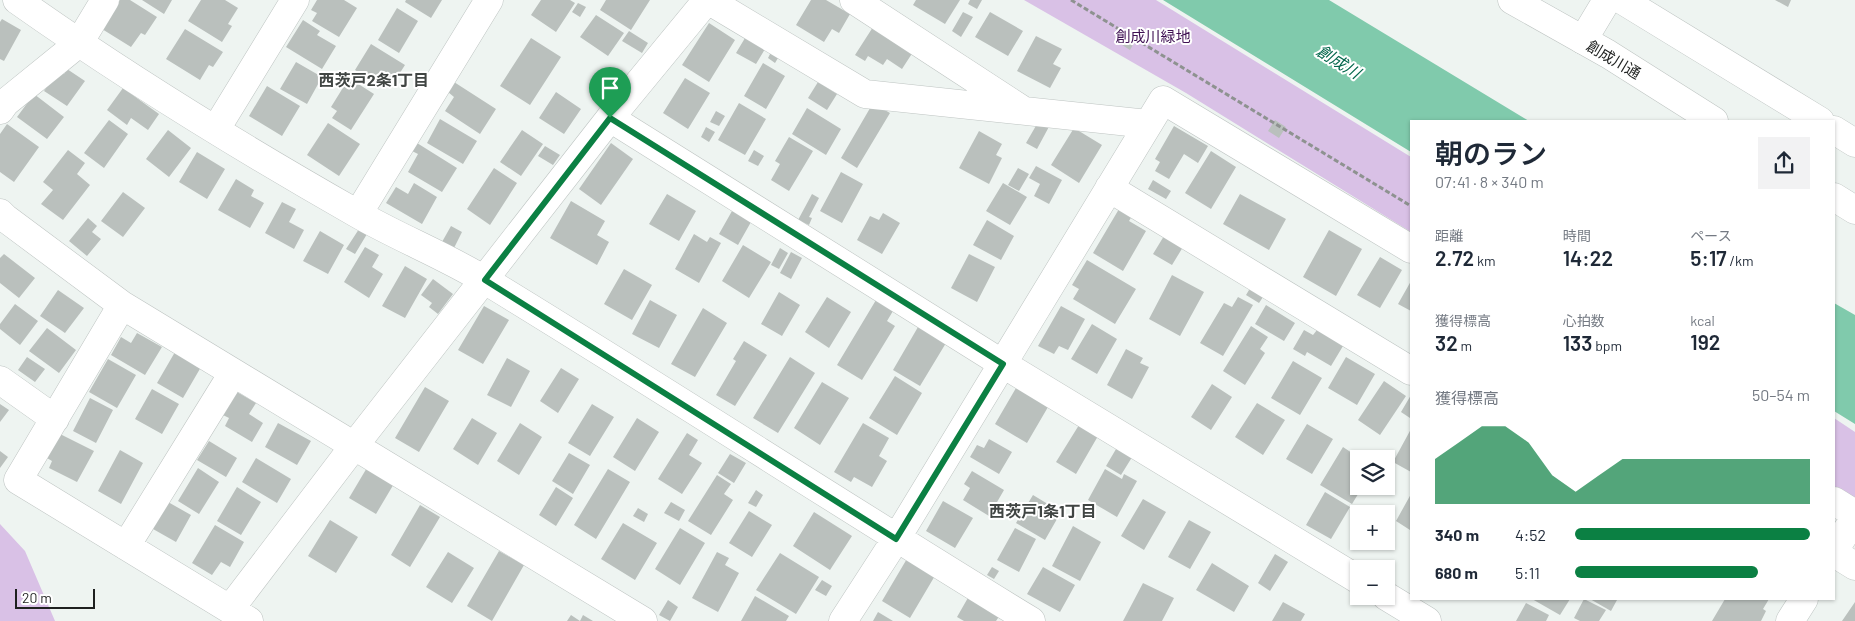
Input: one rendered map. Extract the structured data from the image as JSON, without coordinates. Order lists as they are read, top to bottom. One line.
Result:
{"streets":{"main road":["創成川通"]},"districts":["西茨戸2条1丁目","西茨戸1条1丁目"],"water":["創成川"],"parks":["創成川緑地"],"scale_bar":"20 m","page":{"heading":["朝のラン","07:41 · 8 × 340 m"],"stats":[["距離","2.72 km"],["時間","14:22"],["ペース","5:17 /km"],["獲得標高","32 m"],["心拍数","133 bpm"],["kcal","192"]],"chart":["獲得標高","50–54 m"],"map_buttons":["+","−"],"list":[{"name":"340 m","note":"4:52"},{"name":"680 m","note":"5:11"}],"scale":"20 m"}}
